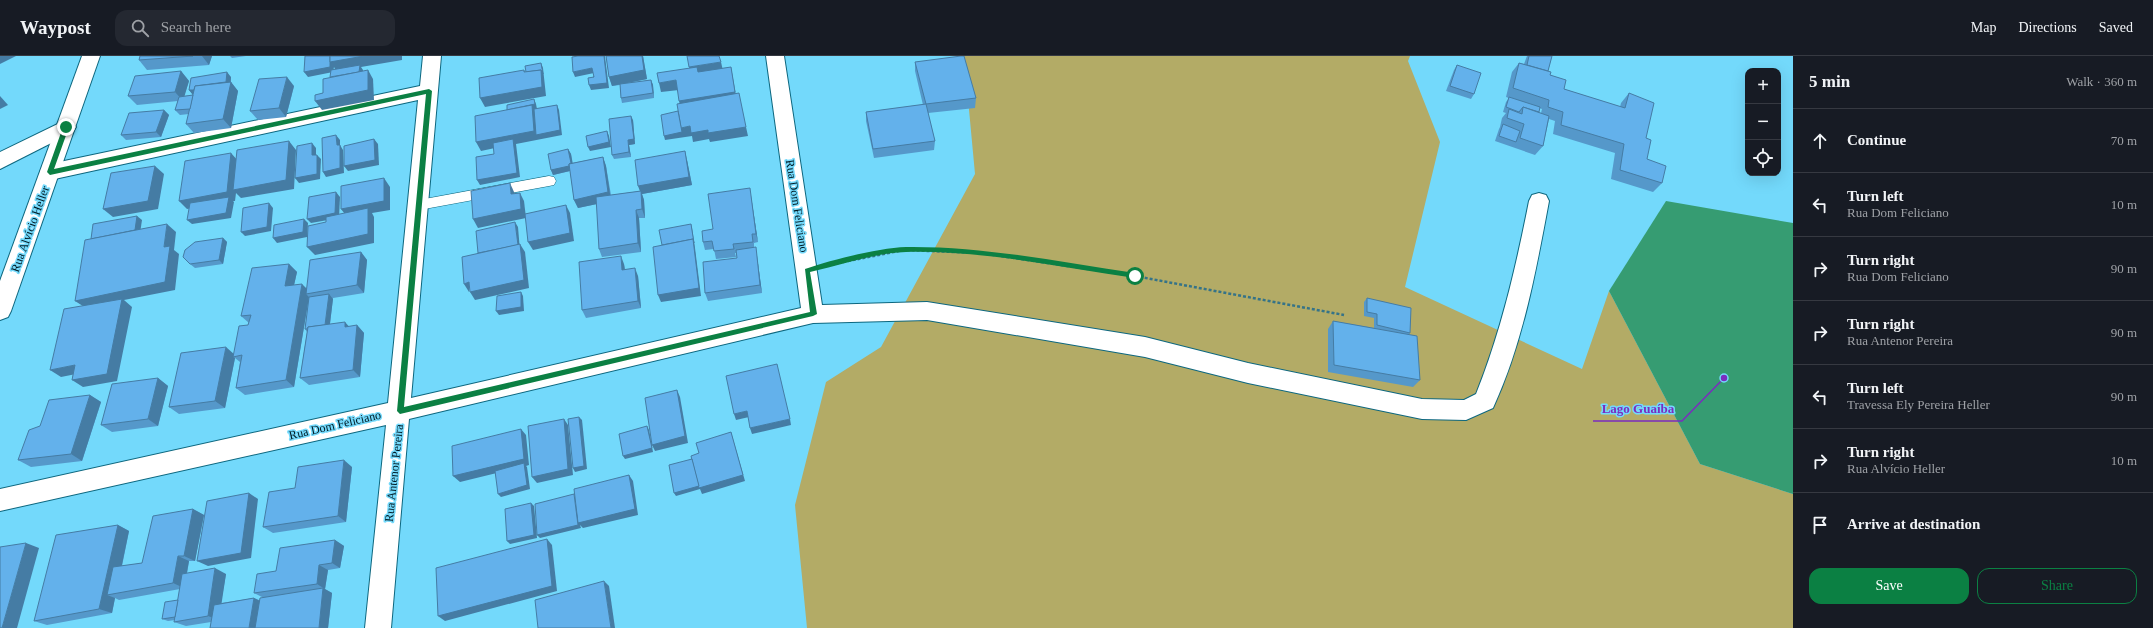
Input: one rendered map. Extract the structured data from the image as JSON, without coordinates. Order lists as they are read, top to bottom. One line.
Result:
{"streets":{"street":["Rua Dom Feliciano","Rua Alvício Heller","Rua Antenor Pereira"]},"crossings":[["Rua Dom Feliciano","Rua Antenor Pereira"]],"places":["Lago Guaíba"],"page":{"header":"Waypost","search":"Search here","nav":["Map","Directions","Saved"],"heading":["5 min","Walk · 360 m"],"map_buttons":["+","−"],"list":[["Continue","70 m"],["Turn left","Rua Dom Feliciano","10 m"],["Turn right","Rua Dom Feliciano","90 m"],["Turn right","Rua Antenor Pereira","90 m"],["Turn left","Travessa Ely Pereira Heller","90 m"],["Turn right","Rua Alvício Heller","10 m"],"Arrive at destination"],"buttons":["Save","Share"]}}
